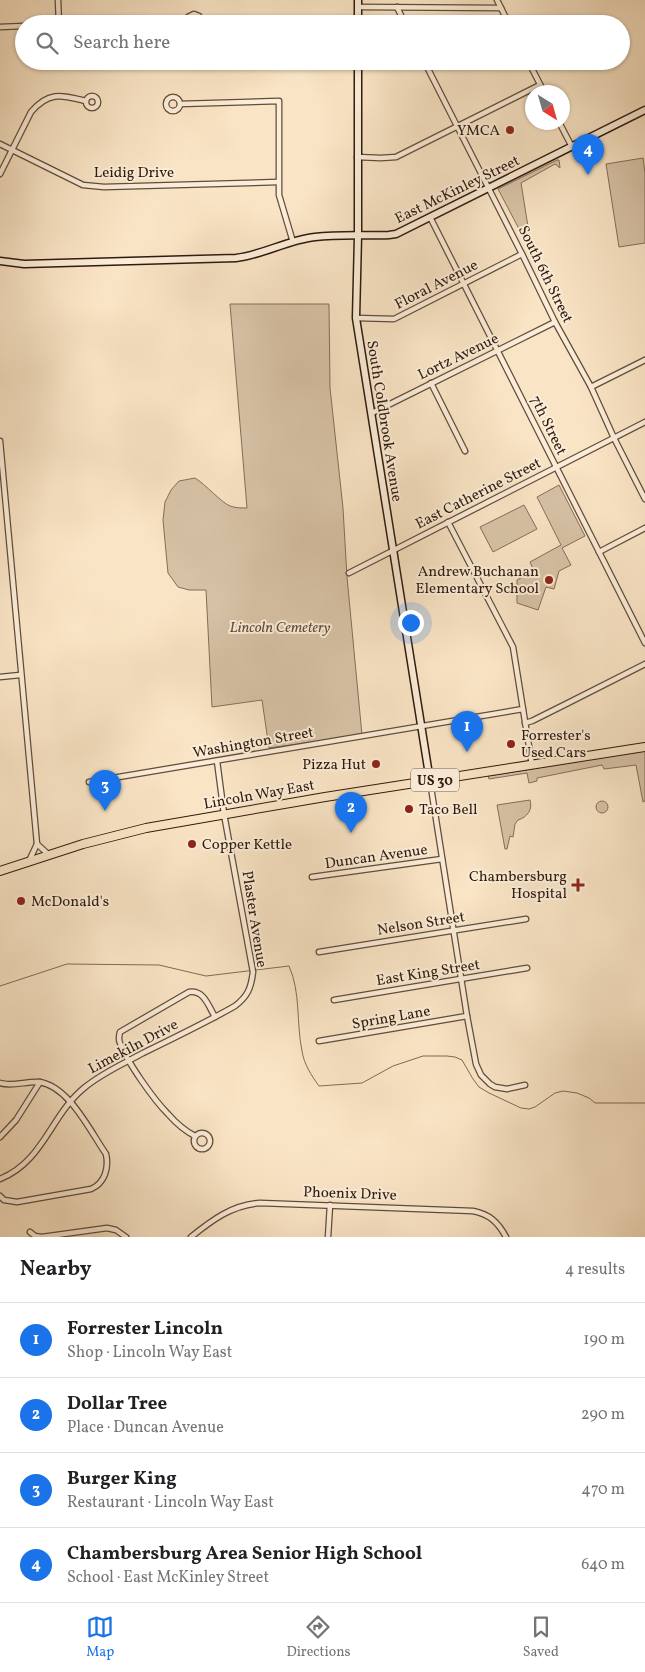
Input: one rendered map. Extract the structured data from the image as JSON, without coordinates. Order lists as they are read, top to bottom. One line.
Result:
{"streets":{"highway":["US 30","Lincoln Way East"],"street":["Leidig Drive","East McKinley Street","South 6th Street","Floral Avenue","Lortz Avenue","South Coldbrook Avenue","7th Street","East Catherine Street","Washington Street","Duncan Avenue","Plaster Avenue","Nelson Street","East King Street","Spring Lane","Limekiln Drive","Phoenix Drive"]},"crossings":[["East McKinley Street","South 6th Street"],["East McKinley Street","South Coldbrook Avenue"],["East McKinley Street","7th Street"],["South 6th Street","Floral Avenue"],["South 6th Street","Lortz Avenue"],["South 6th Street","East Catherine Street"],["Floral Avenue","South Coldbrook Avenue"],["Floral Avenue","7th Street"],["Lortz Avenue","South Coldbrook Avenue"],["Lortz Avenue","7th Street"],["South Coldbrook Avenue","East Catherine Street"],["South Coldbrook Avenue","Washington Street"],["South Coldbrook Avenue","Lincoln Way East"],["7th Street","East Catherine Street"],["Washington Street","Plaster Avenue"],["Lincoln Way East","Plaster Avenue"],["Plaster Avenue","Limekiln Drive"]],"parks":["Lincoln Cemetery"],"places":{"other":["YMCA","Andrew Buchanan Elementary School","Forrester's Used Cars","Pizza Hut","Taco Bell","Copper Kettle","McDonald's"],"health":["Chambersburg Hospital"]},"north":"bottom right","page":{"search":"Search here","pins":["4","1","3","2"],"heading":["Nearby","4 results"],"list":[{"mark":"1","name":"Forrester Lincoln","note":"Shop · Lincoln Way East","value":"190 m"},{"mark":"2","name":"Dollar Tree","note":"Place · Duncan Avenue","value":"290 m"},{"mark":"3","name":"Burger King","note":"Restaurant · Lincoln Way East","value":"470 m"},{"mark":"4","name":"Chambersburg Area Senior High School","note":"School · East McKinley Street","value":"640 m"}],"nav":["Map","Directions","Saved"]}}
